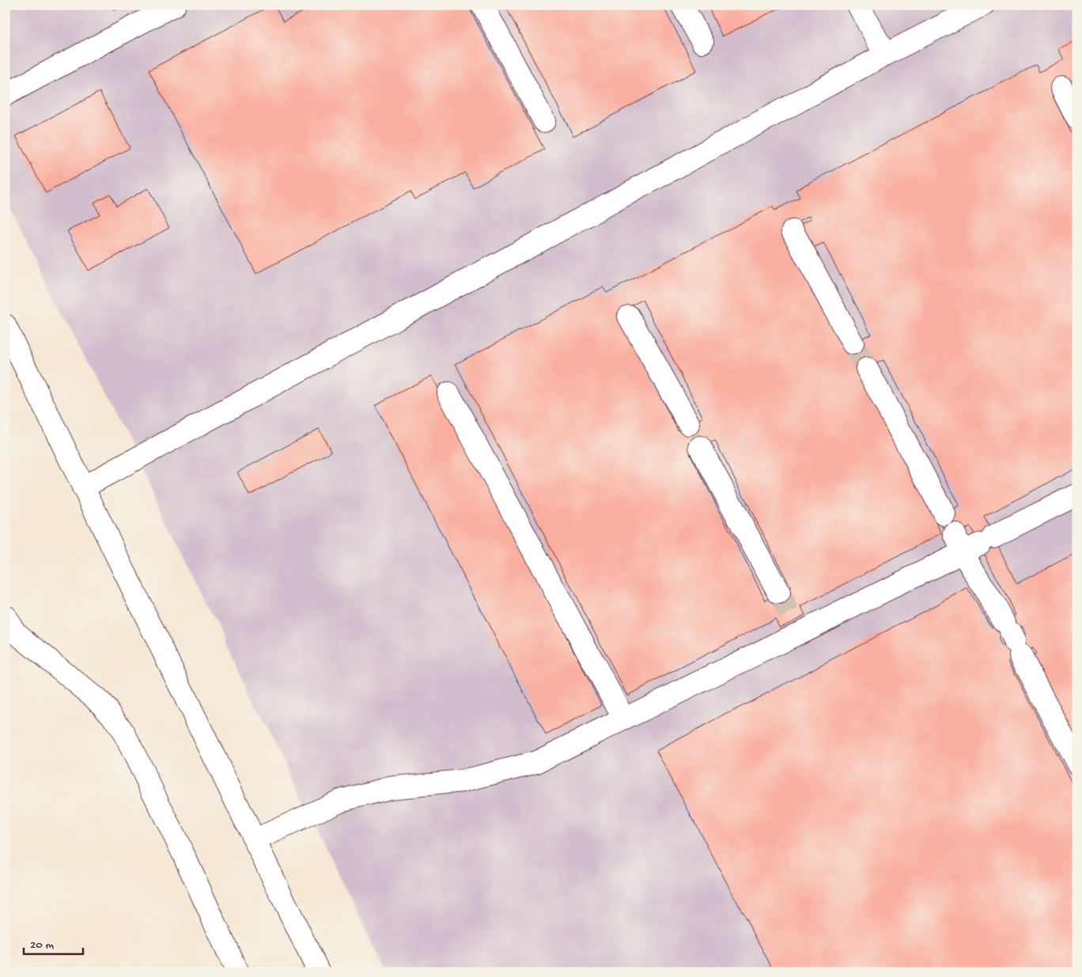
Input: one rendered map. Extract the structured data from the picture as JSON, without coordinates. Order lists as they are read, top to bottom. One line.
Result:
{"scale_bar":"20 m"}
